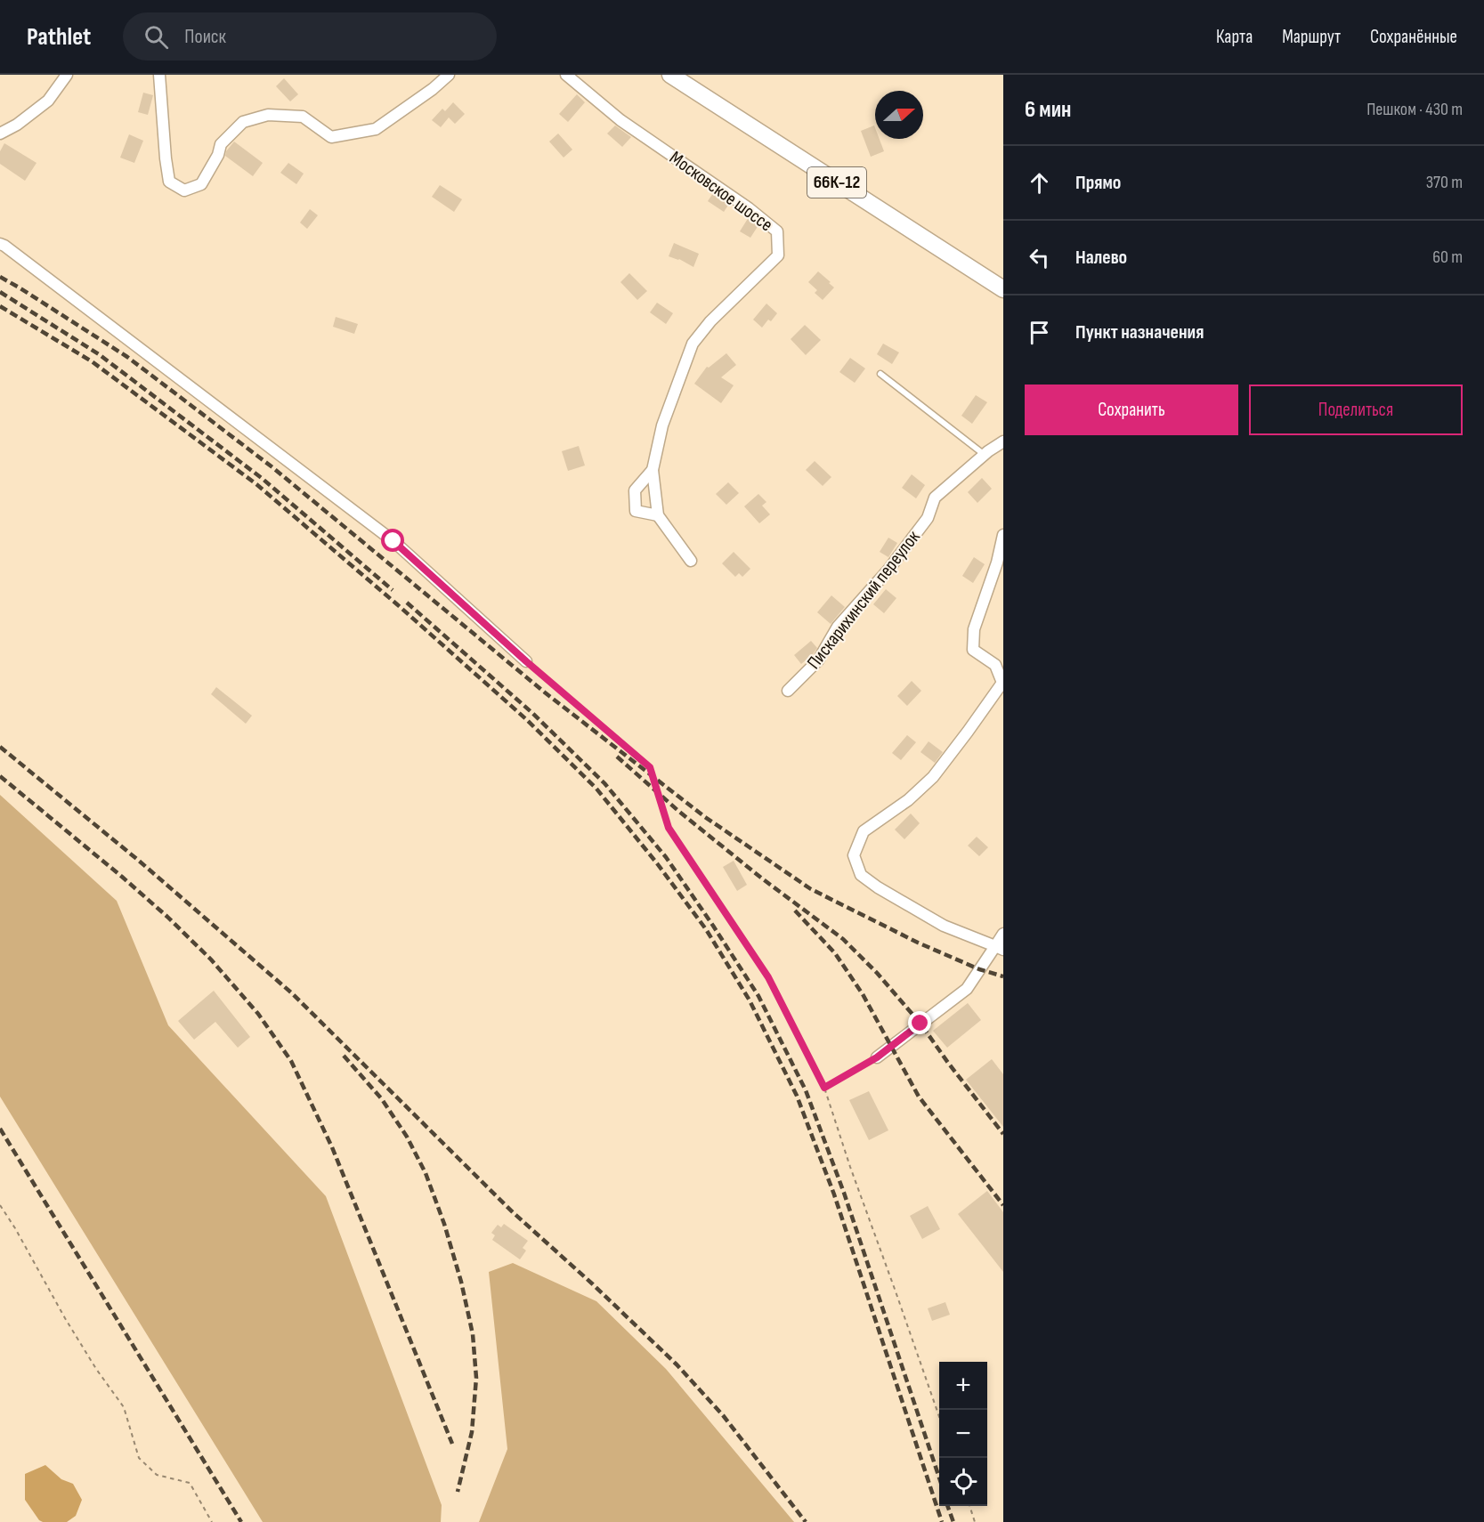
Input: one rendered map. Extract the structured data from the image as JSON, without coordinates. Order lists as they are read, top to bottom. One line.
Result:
{"streets":{"main road":["66К-12"],"street":["Московское шоссе","Пискарихинский переулок"]},"north":"right","page":{"header":"Pathlet","search":"Поиск","nav":["Карта","Маршрут","Сохранённые"],"heading":["6 мин","Пешком · 430 m"],"list":[["Прямо","370 m"],["Налево","60 m"],"Пункт назначения"],"buttons":["Сохранить","Поделиться"],"map_buttons":["+","−"]}}
